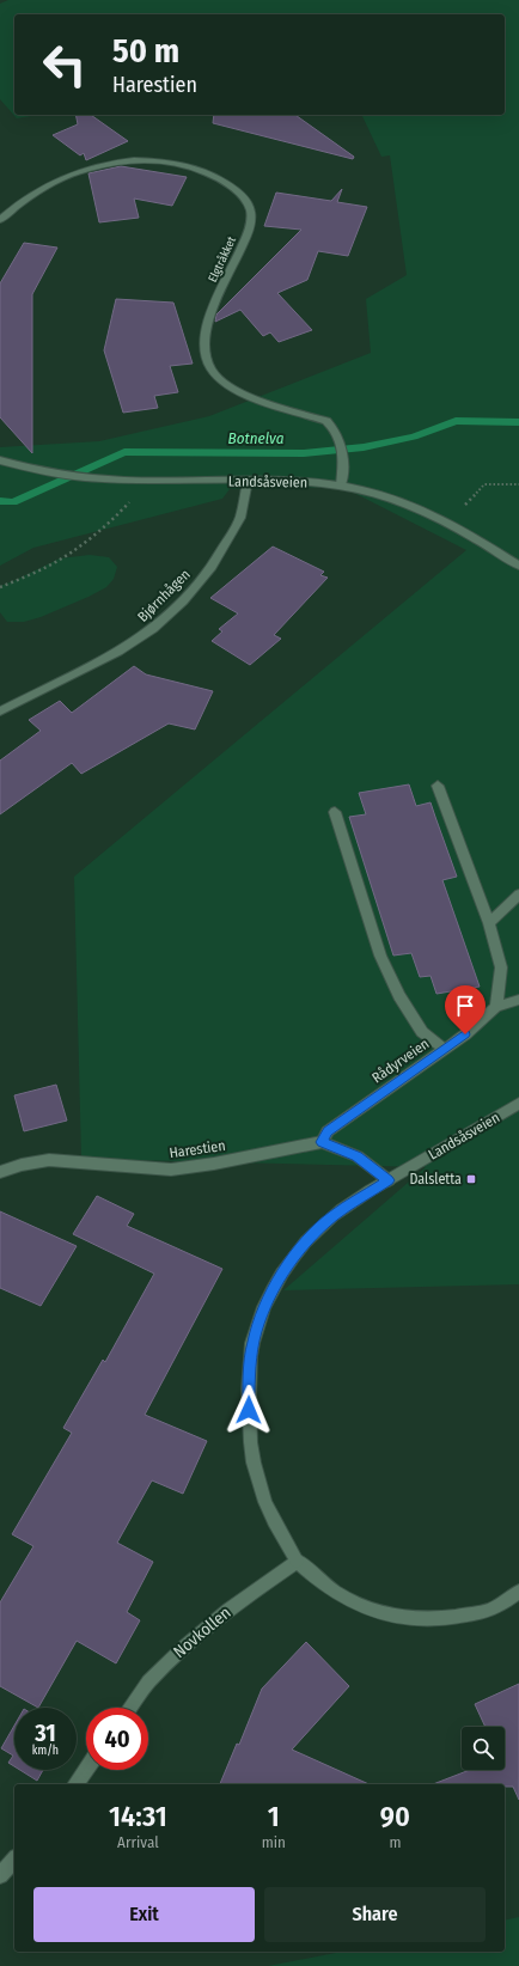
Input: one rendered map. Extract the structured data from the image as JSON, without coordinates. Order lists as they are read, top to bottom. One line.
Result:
{"streets":{"street":["Elgtråkket","Landsåsveien","Bjørnhågen","Rådyrveien","Harestien","Novkollen"]},"crossings":[["Elgtråkket","Landsåsveien"],["Landsåsveien","Bjørnhågen"],["Landsåsveien","Novkollen"],["Rådyrveien","Harestien"]],"water":["Botnelva"],"places":{"transit":["Dalsletta"]},"page":{"turn":["50 m","Harestien"],"speed":"31 km/h","limit":"40","eta":["14:31","Arrival","1","min","90","m"],"buttons":["Exit","Share"]}}
